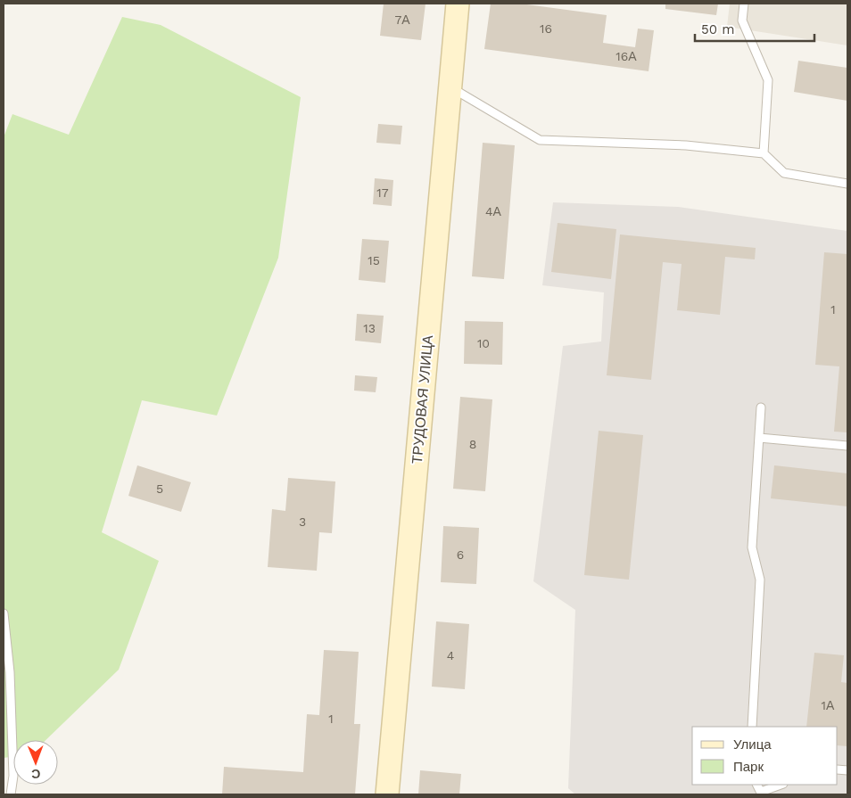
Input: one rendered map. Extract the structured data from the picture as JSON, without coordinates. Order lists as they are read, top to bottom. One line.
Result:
{"streets":{"street":["ТРУДОВАЯ УЛИЦА"]},"house_numbers":["7А","16","16А","17","4А","15","1","13","10","8","5","3","6","4","1А","1"],"legend":["Улица","Парк"],"scale_bar":"50 m","north":"bottom"}
